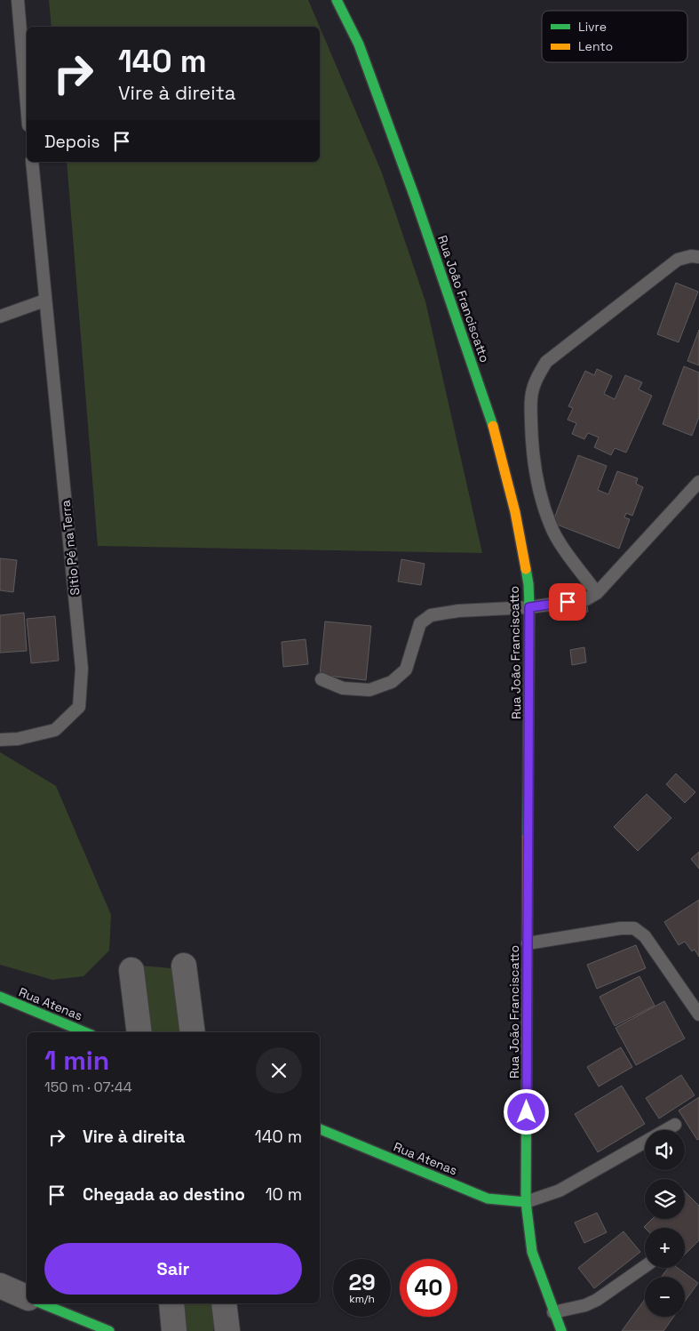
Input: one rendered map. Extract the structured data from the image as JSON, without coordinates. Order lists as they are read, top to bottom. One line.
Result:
{"streets":{"street":["Rua João Franciscatto","Rua Atenas"],"lane":["Sítio Pé na Terra"]},"crossings":[["Rua João Franciscatto","Rua Atenas"]],"legend":["Livre","Lento"],"page":{"turn":["140 m","Vire à direita"],"then":"Depois","heading":["1 min","150 m · 07:44"],"list":[{"name":"Vire à direita","value":"140 m"},{"name":"Chegada ao destino","value":"10 m"}],"map_buttons":["+","−"],"buttons":"Sair","speed":"29 km/h","limit":"40"}}
